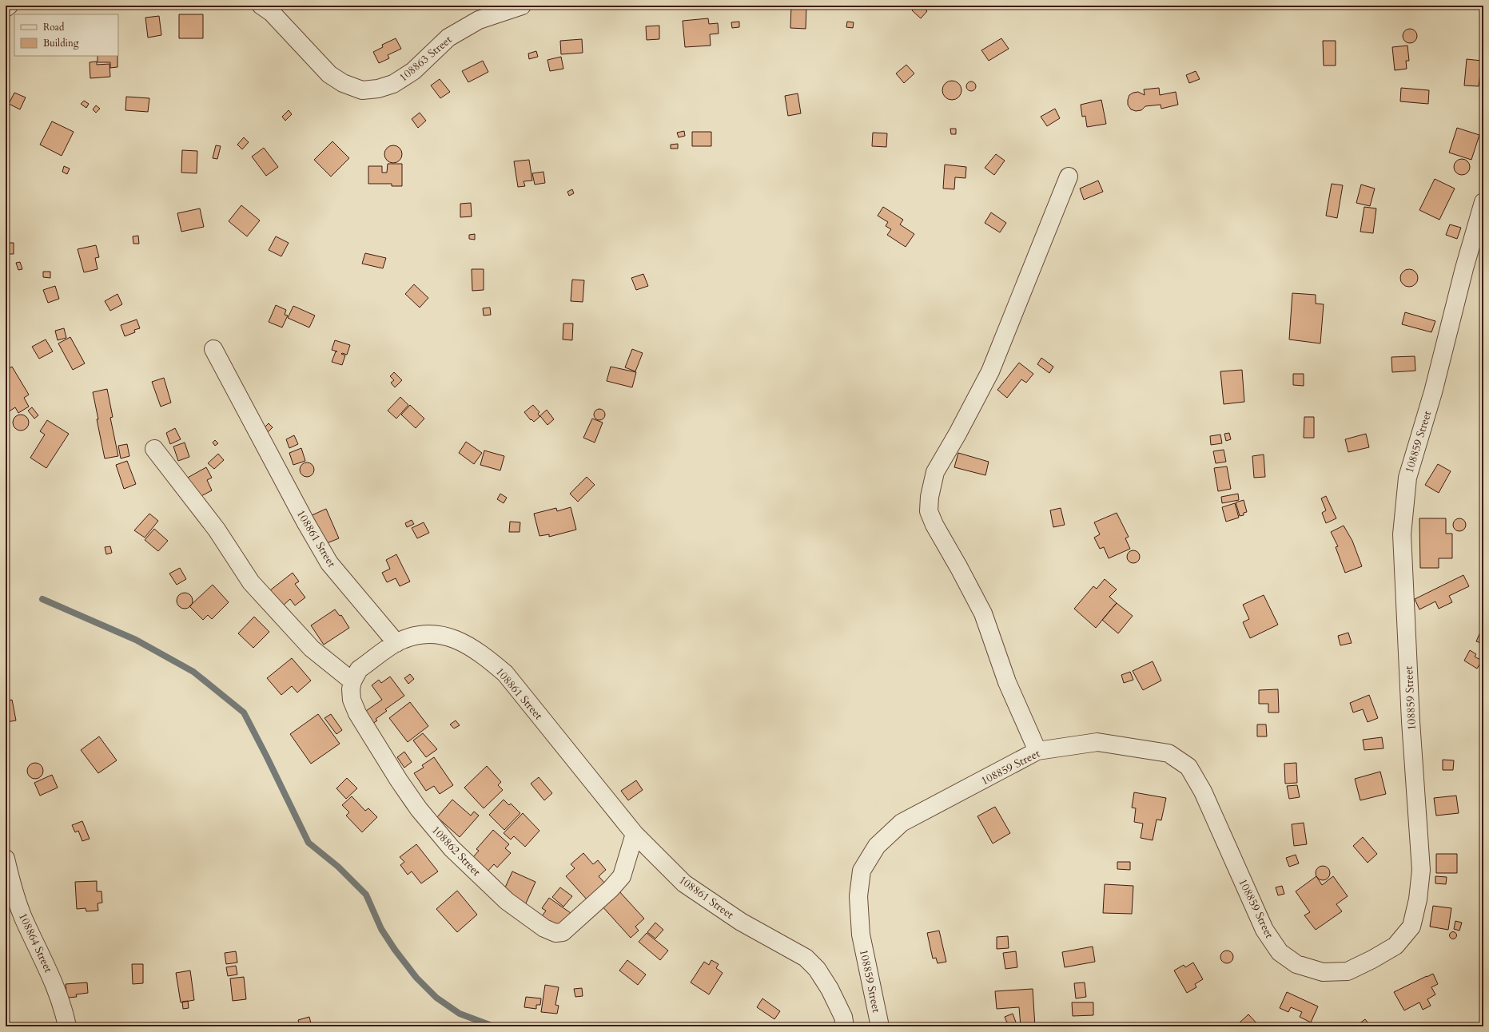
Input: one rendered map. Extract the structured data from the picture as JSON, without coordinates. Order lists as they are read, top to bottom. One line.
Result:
{"streets":{"street":["108863 Street","108859 Street","108861 Street","108862 Street","108864 Street"]},"crossings":[["108861 Street","108862 Street"]],"legend":["Road","Building"]}
